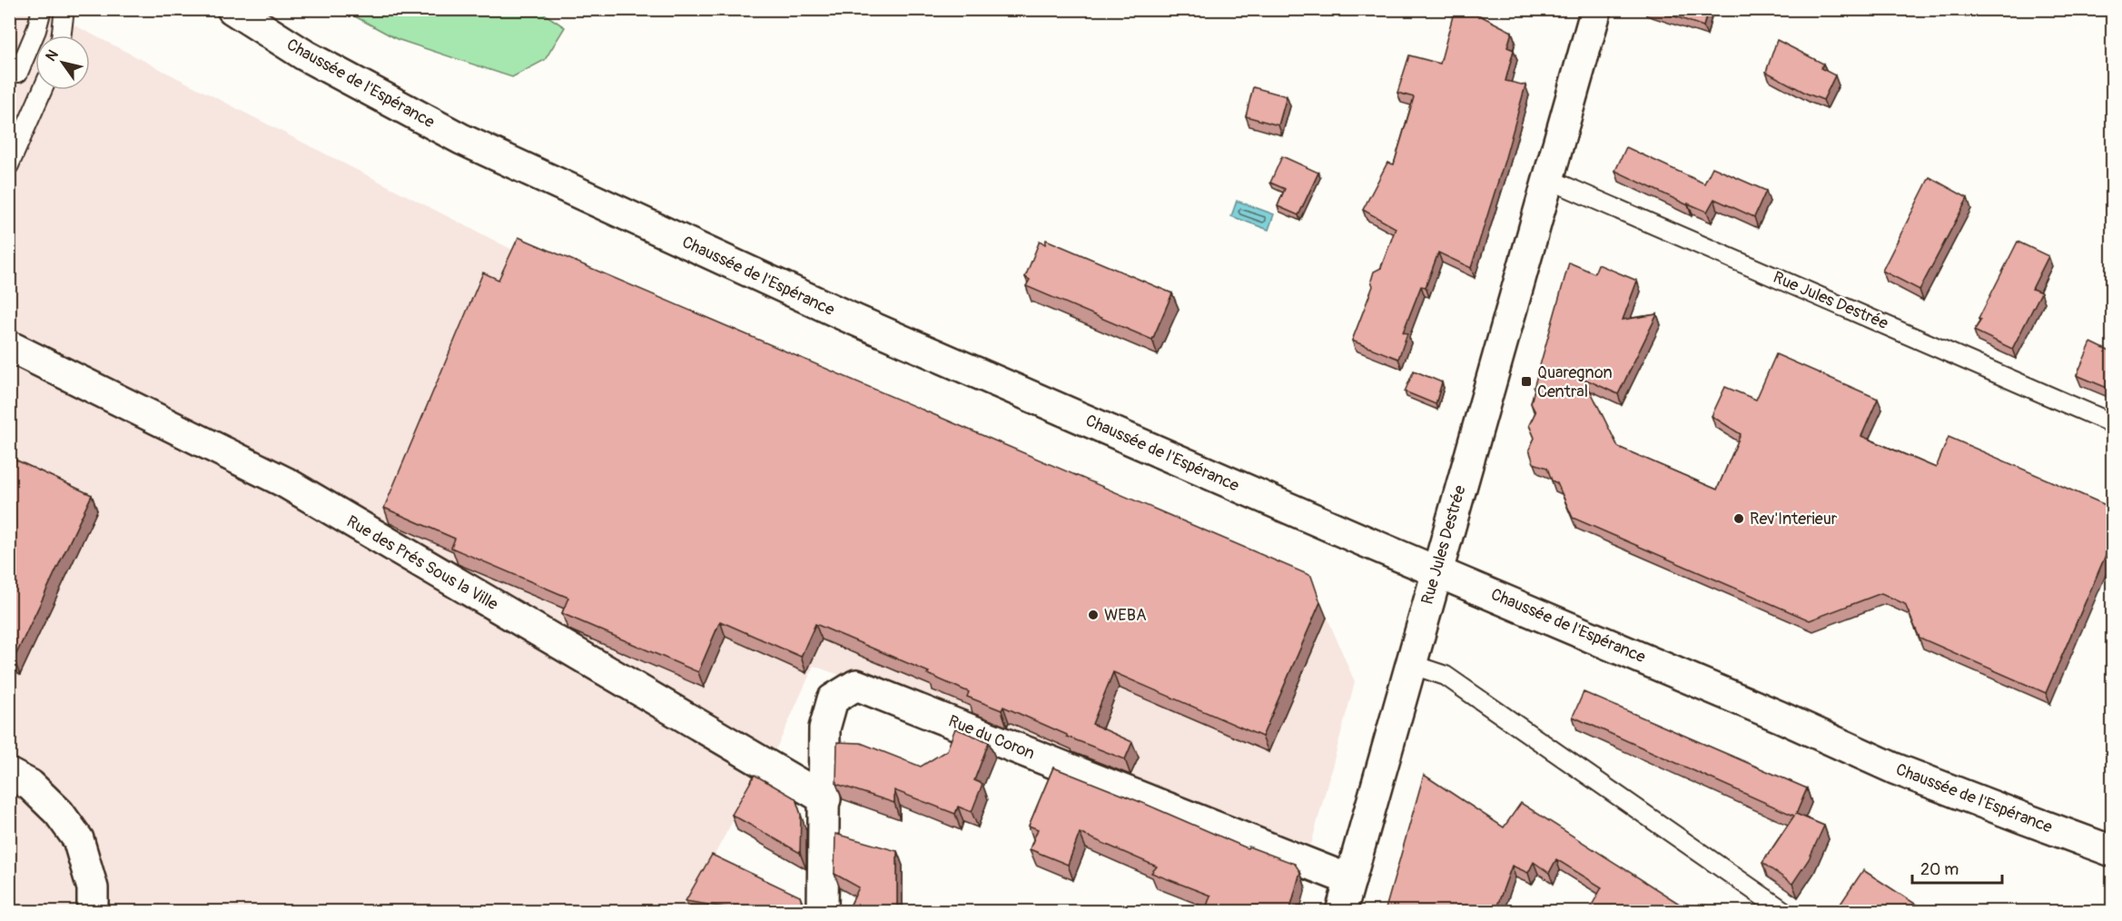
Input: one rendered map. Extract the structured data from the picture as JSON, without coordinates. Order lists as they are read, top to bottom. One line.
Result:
{"streets":{"main road":["Chaussée de l'Espérance","Rue Jules Destrée","Rue des Prés Sous la Ville","Rue du Coron"]},"crossings":[["Chaussée de l'Espérance","Rue Jules Destrée"],["Rue Jules Destrée","Rue du Coron"],["Rue des Prés Sous la Ville","Rue du Coron"]],"places":{"transit":["Quaregnon Central"],"other":["Rev'Interieur","WEBA"]},"scale_bar":"20 m","north":"top left"}
